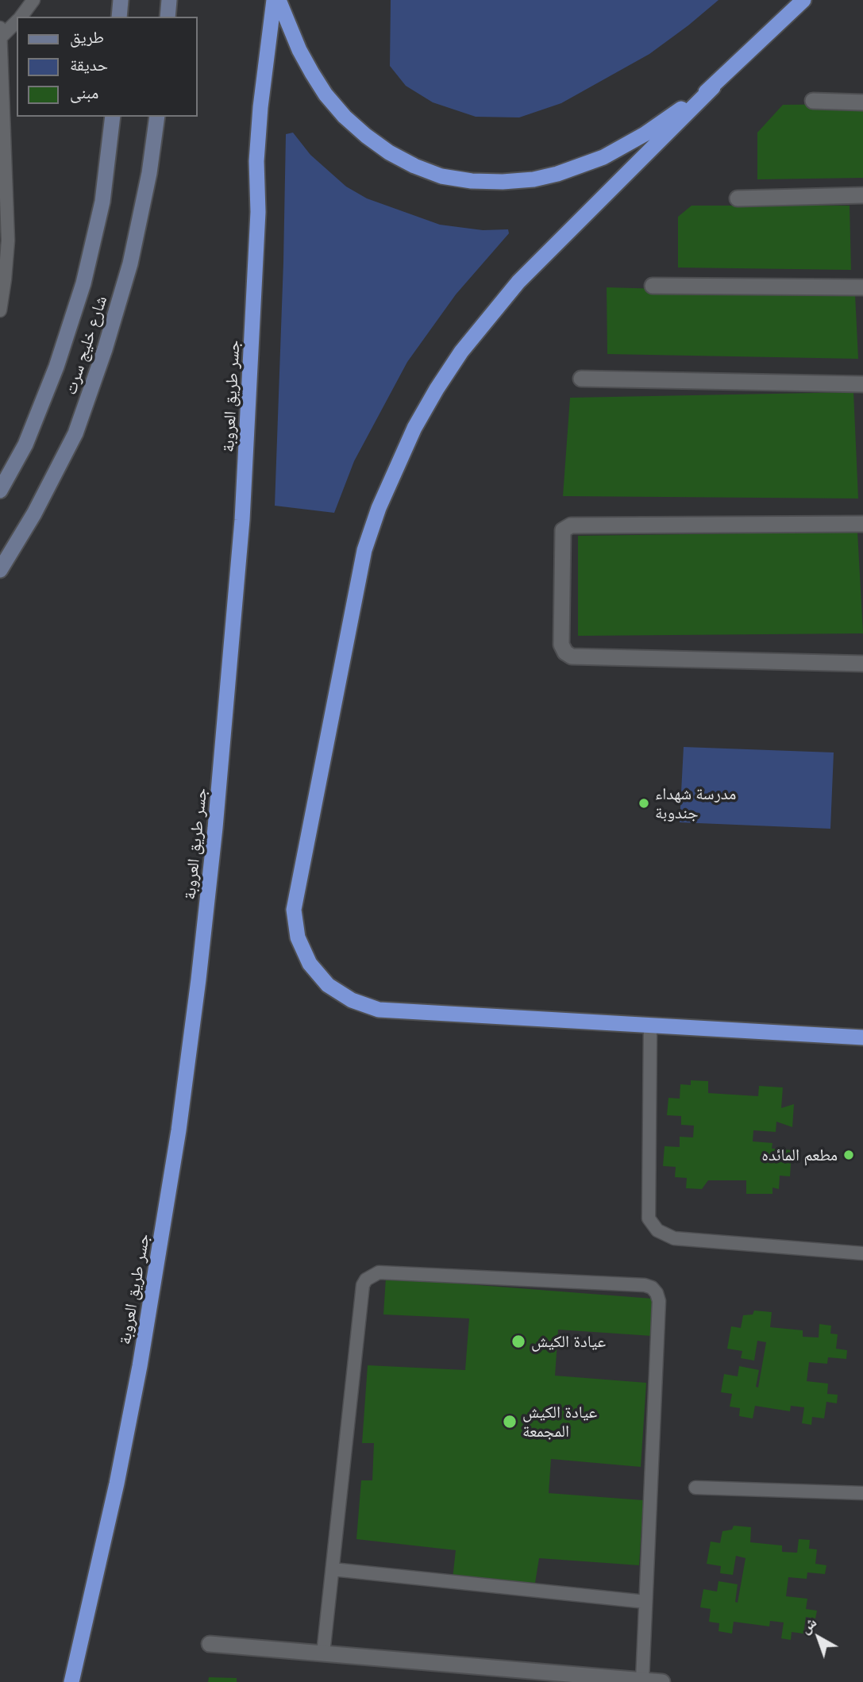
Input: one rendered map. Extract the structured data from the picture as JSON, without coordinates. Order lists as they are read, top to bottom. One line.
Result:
{"streets":{"highway":["جسر طريق العروبة"],"main road":["شارع خليج سرت"]},"places":["مدرسة شهداء جندوبة","مطعم المائده","عيادة الكيش","عيادة الكيش المجمعة"],"legend":["طريق","حديقة","مبنى"],"north":"top left"}
